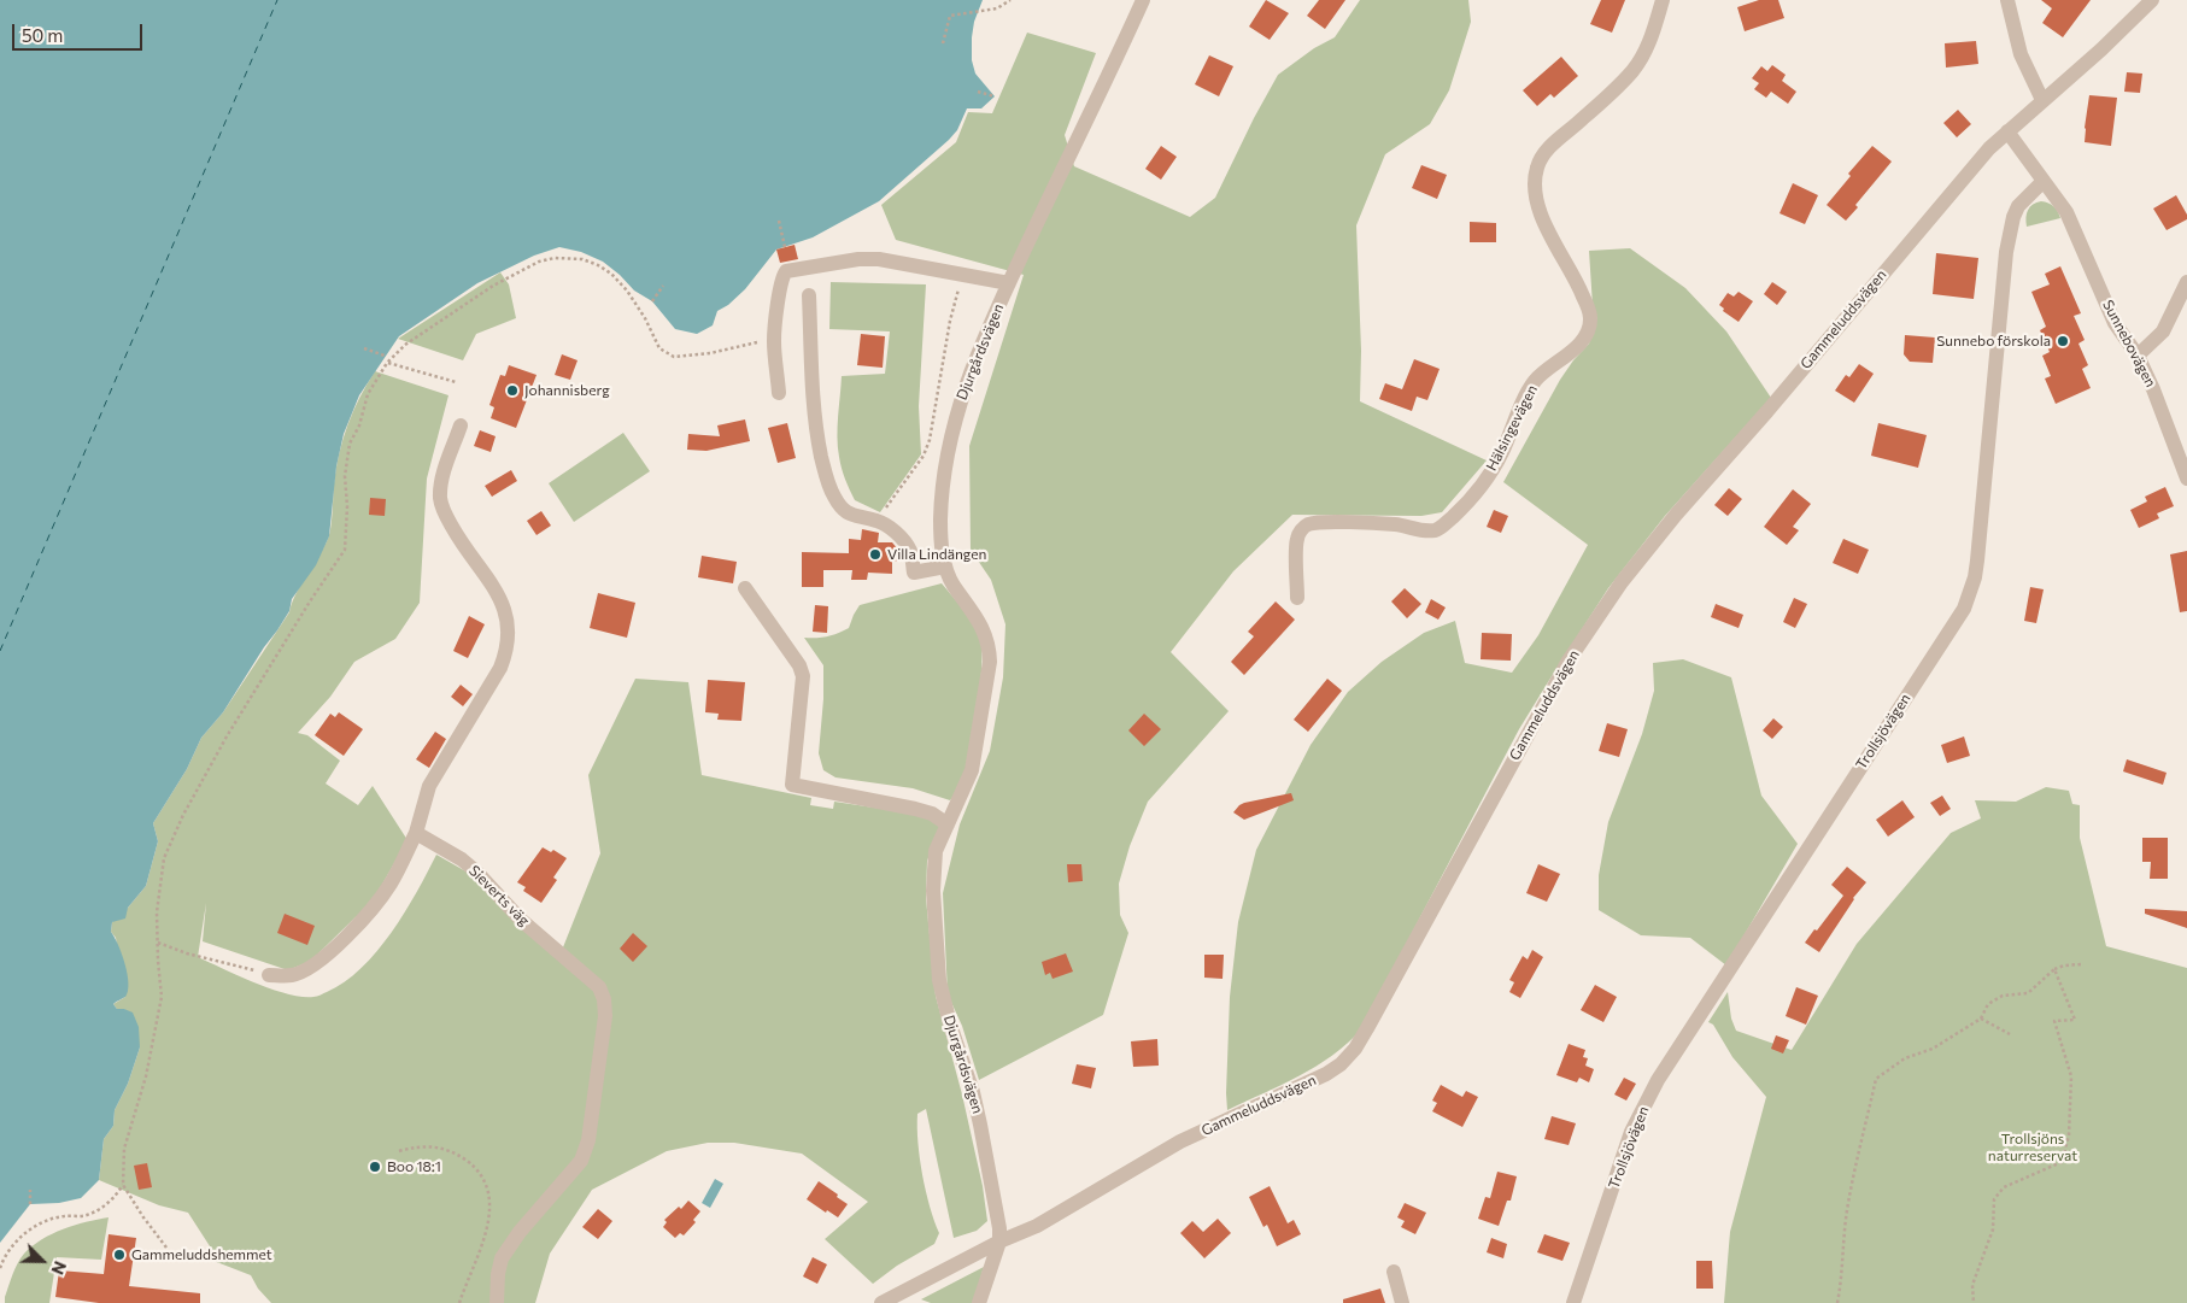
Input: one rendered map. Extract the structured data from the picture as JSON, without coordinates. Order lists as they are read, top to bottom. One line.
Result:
{"streets":{"street":["Gammeluddsvägen","Sunnebovägen","Djurgårdsvägen","Hälsingevägen","Trollsjövägen","Sieverts väg"]},"crossings":[["Gammeluddsvägen","Djurgårdsvägen"],["Sunnebovägen","Trollsjövägen"]],"parks":["Trollsjöns naturreservat"],"places":["Sunnebo förskola","Johannisberg","Villa Lindängen","Boo 18:1","Gammeluddshemmet"],"scale_bar":"50 m","north":"bottom right"}
